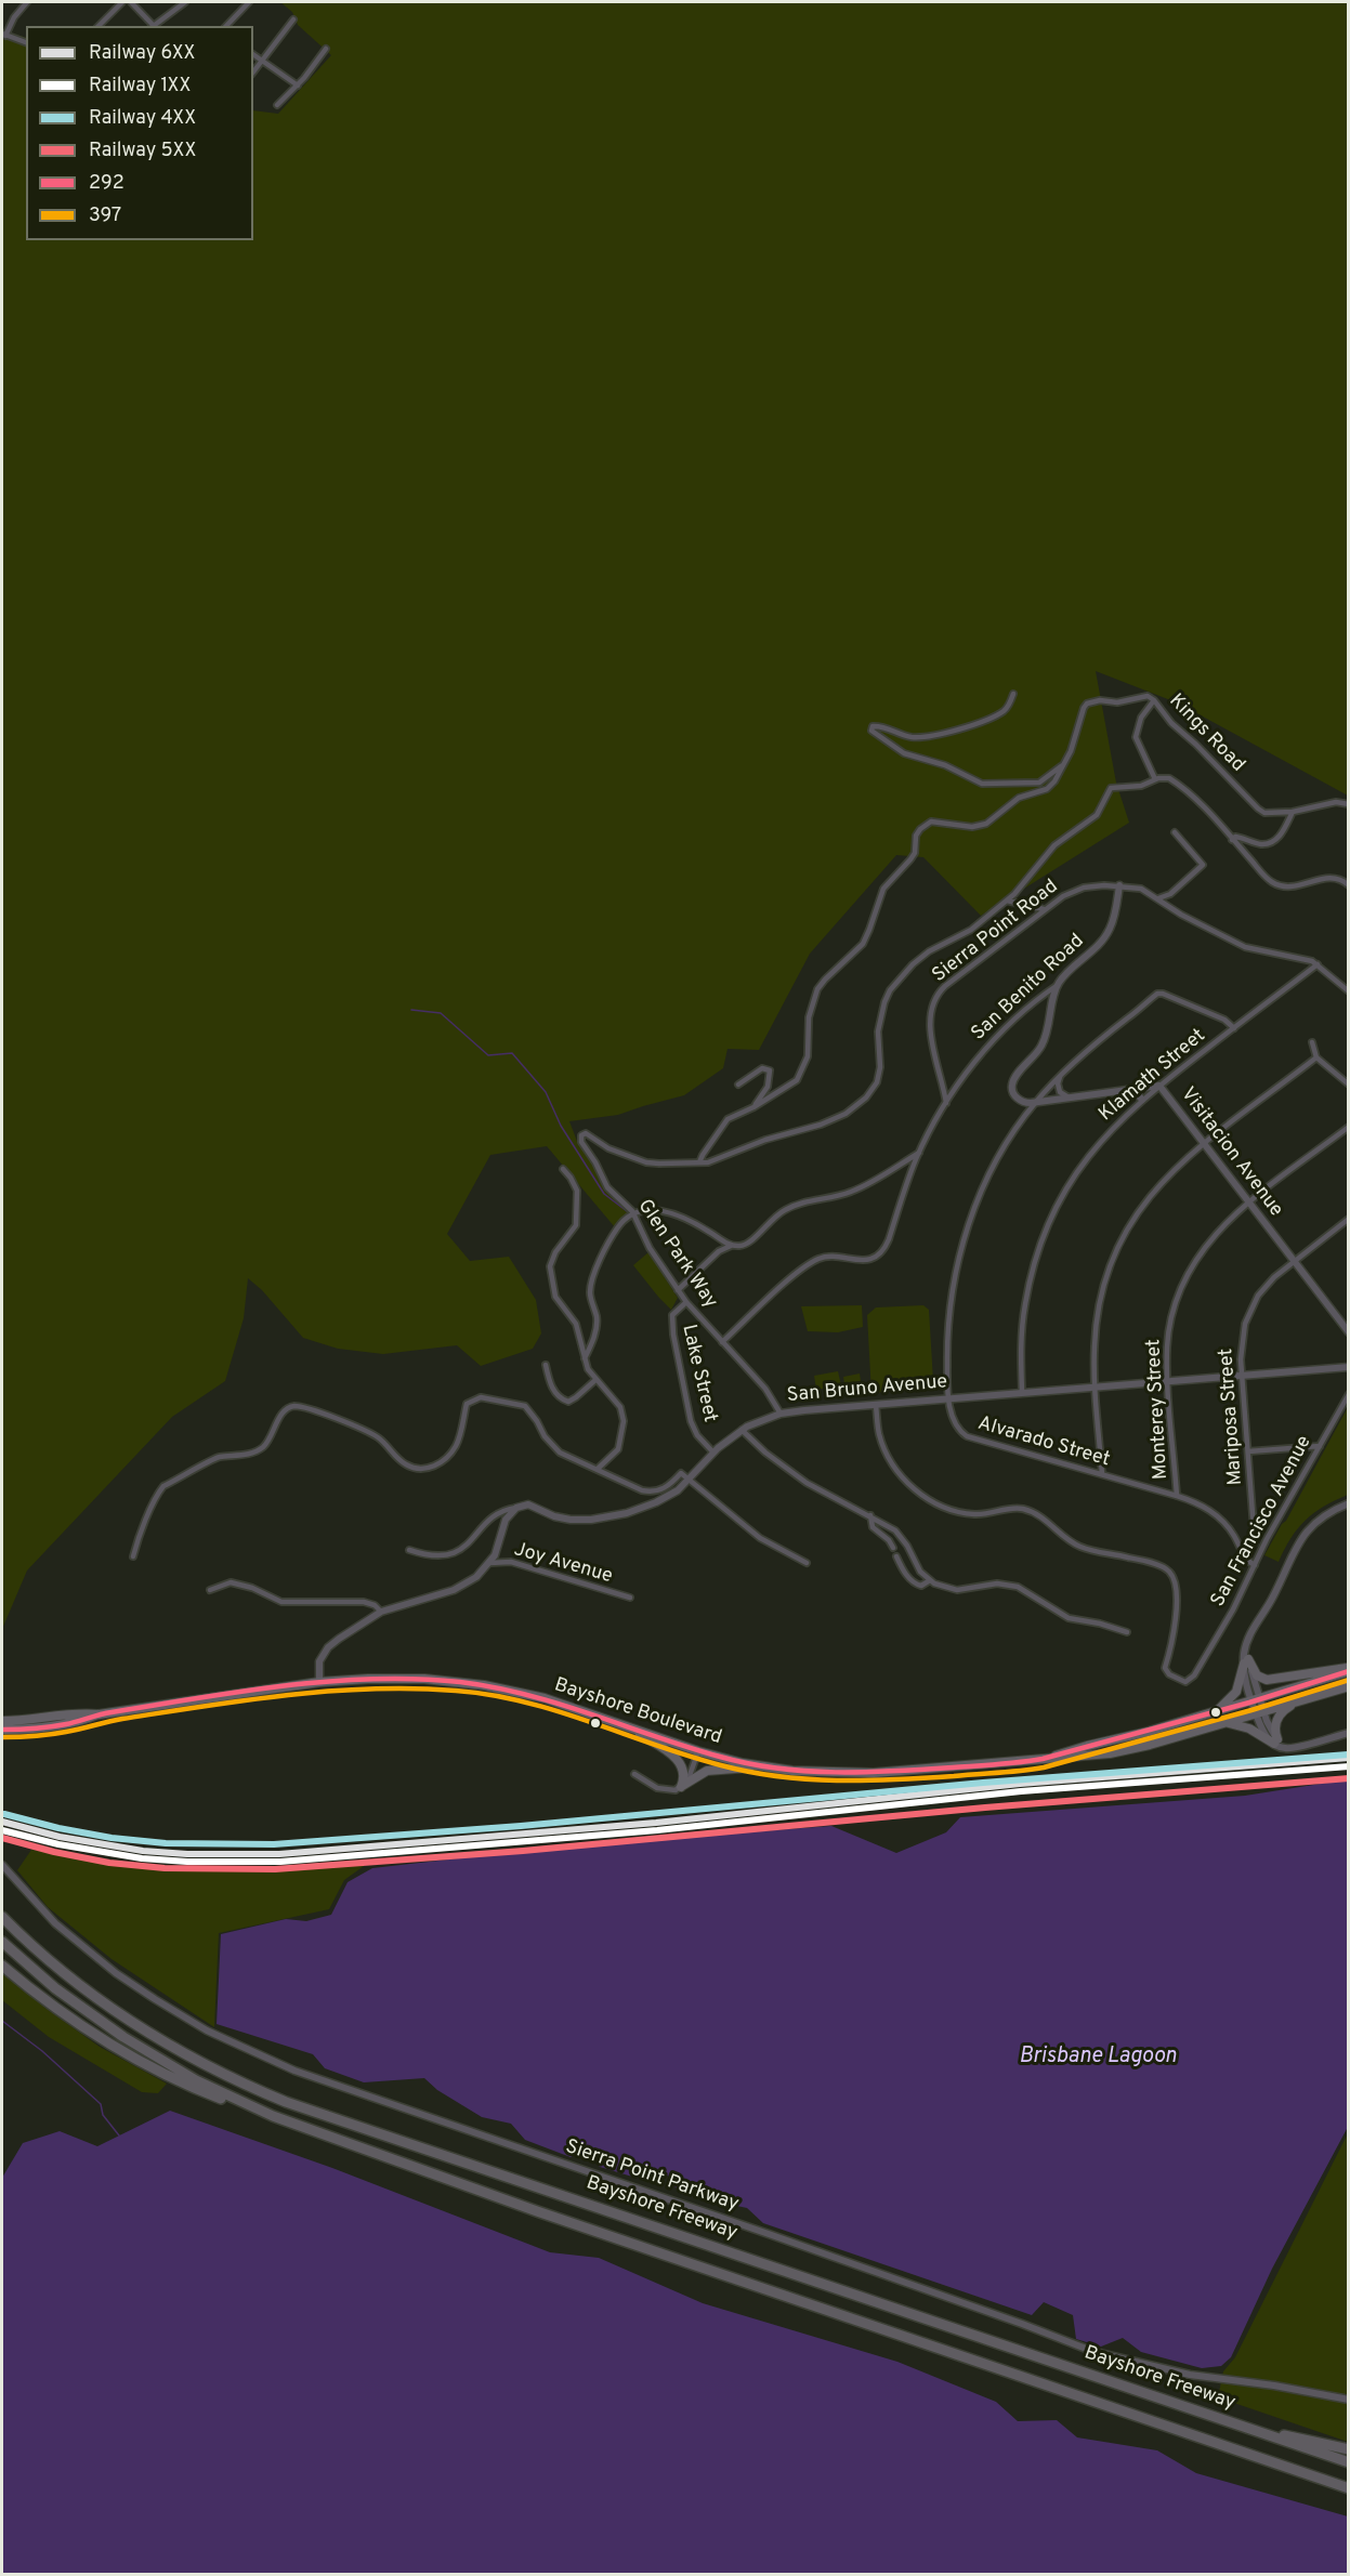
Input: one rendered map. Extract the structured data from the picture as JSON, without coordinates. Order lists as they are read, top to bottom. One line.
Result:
{"streets":{"highway":["Bayshore Freeway"],"main road":["Bayshore Boulevard"],"street":["Kings Road","Sierra Point Road","San Benito Road","Klamath Street","Visitacion Avenue","Glen Park Way","Lake Street","San Bruno Avenue","Monterey Street","Mariposa Street","Alvarado Street","San Francisco Avenue","Joy Avenue","Sierra Point Parkway"]},"crossings":[["Kings Road","Glen Park Way"],["Sierra Point Road","San Benito Road"],["Sierra Point Road","Klamath Street"],["San Benito Road","Glen Park Way"],["Klamath Street","Visitacion Avenue"],["Klamath Street","San Bruno Avenue"],["Klamath Street","Alvarado Street"],["Visitacion Avenue","Monterey Street"],["Visitacion Avenue","Mariposa Street"],["Visitacion Avenue","Alvarado Street"],["Glen Park Way","Lake Street"],["Glen Park Way","San Bruno Avenue"],["Lake Street","San Bruno Avenue"],["San Bruno Avenue","Monterey Street"],["San Bruno Avenue","Mariposa Street"],["San Bruno Avenue","Alvarado Street"],["San Bruno Avenue","San Francisco Avenue"],["Monterey Street","Alvarado Street"],["Alvarado Street","San Francisco Avenue"]],"water":["Brisbane Lagoon"],"lines":["transit line 292","transit line 397","rail line 4XX","rail line 6XX","rail line 1XX","rail line 5XX"],"legend":["Railway 6XX","Railway 1XX","Railway 4XX","Railway 5XX","292","397"]}
